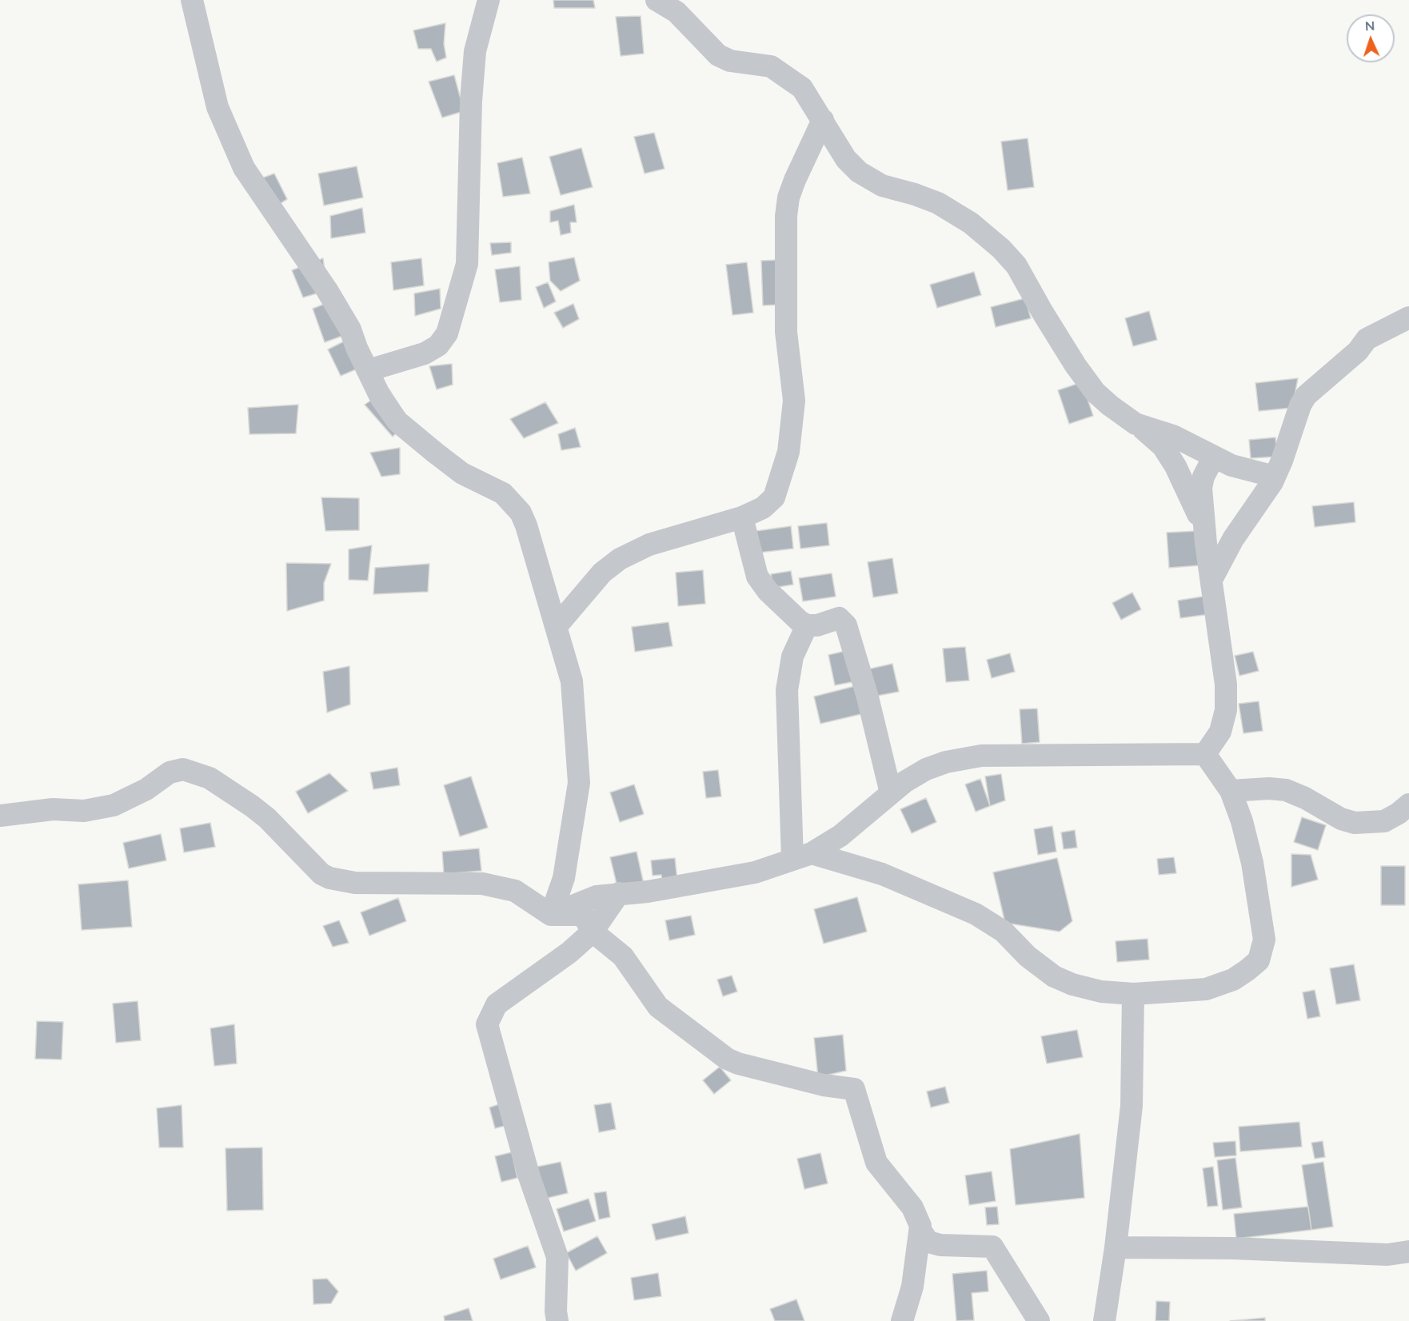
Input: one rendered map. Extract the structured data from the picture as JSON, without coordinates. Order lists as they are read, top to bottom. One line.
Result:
{"north":"top"}
